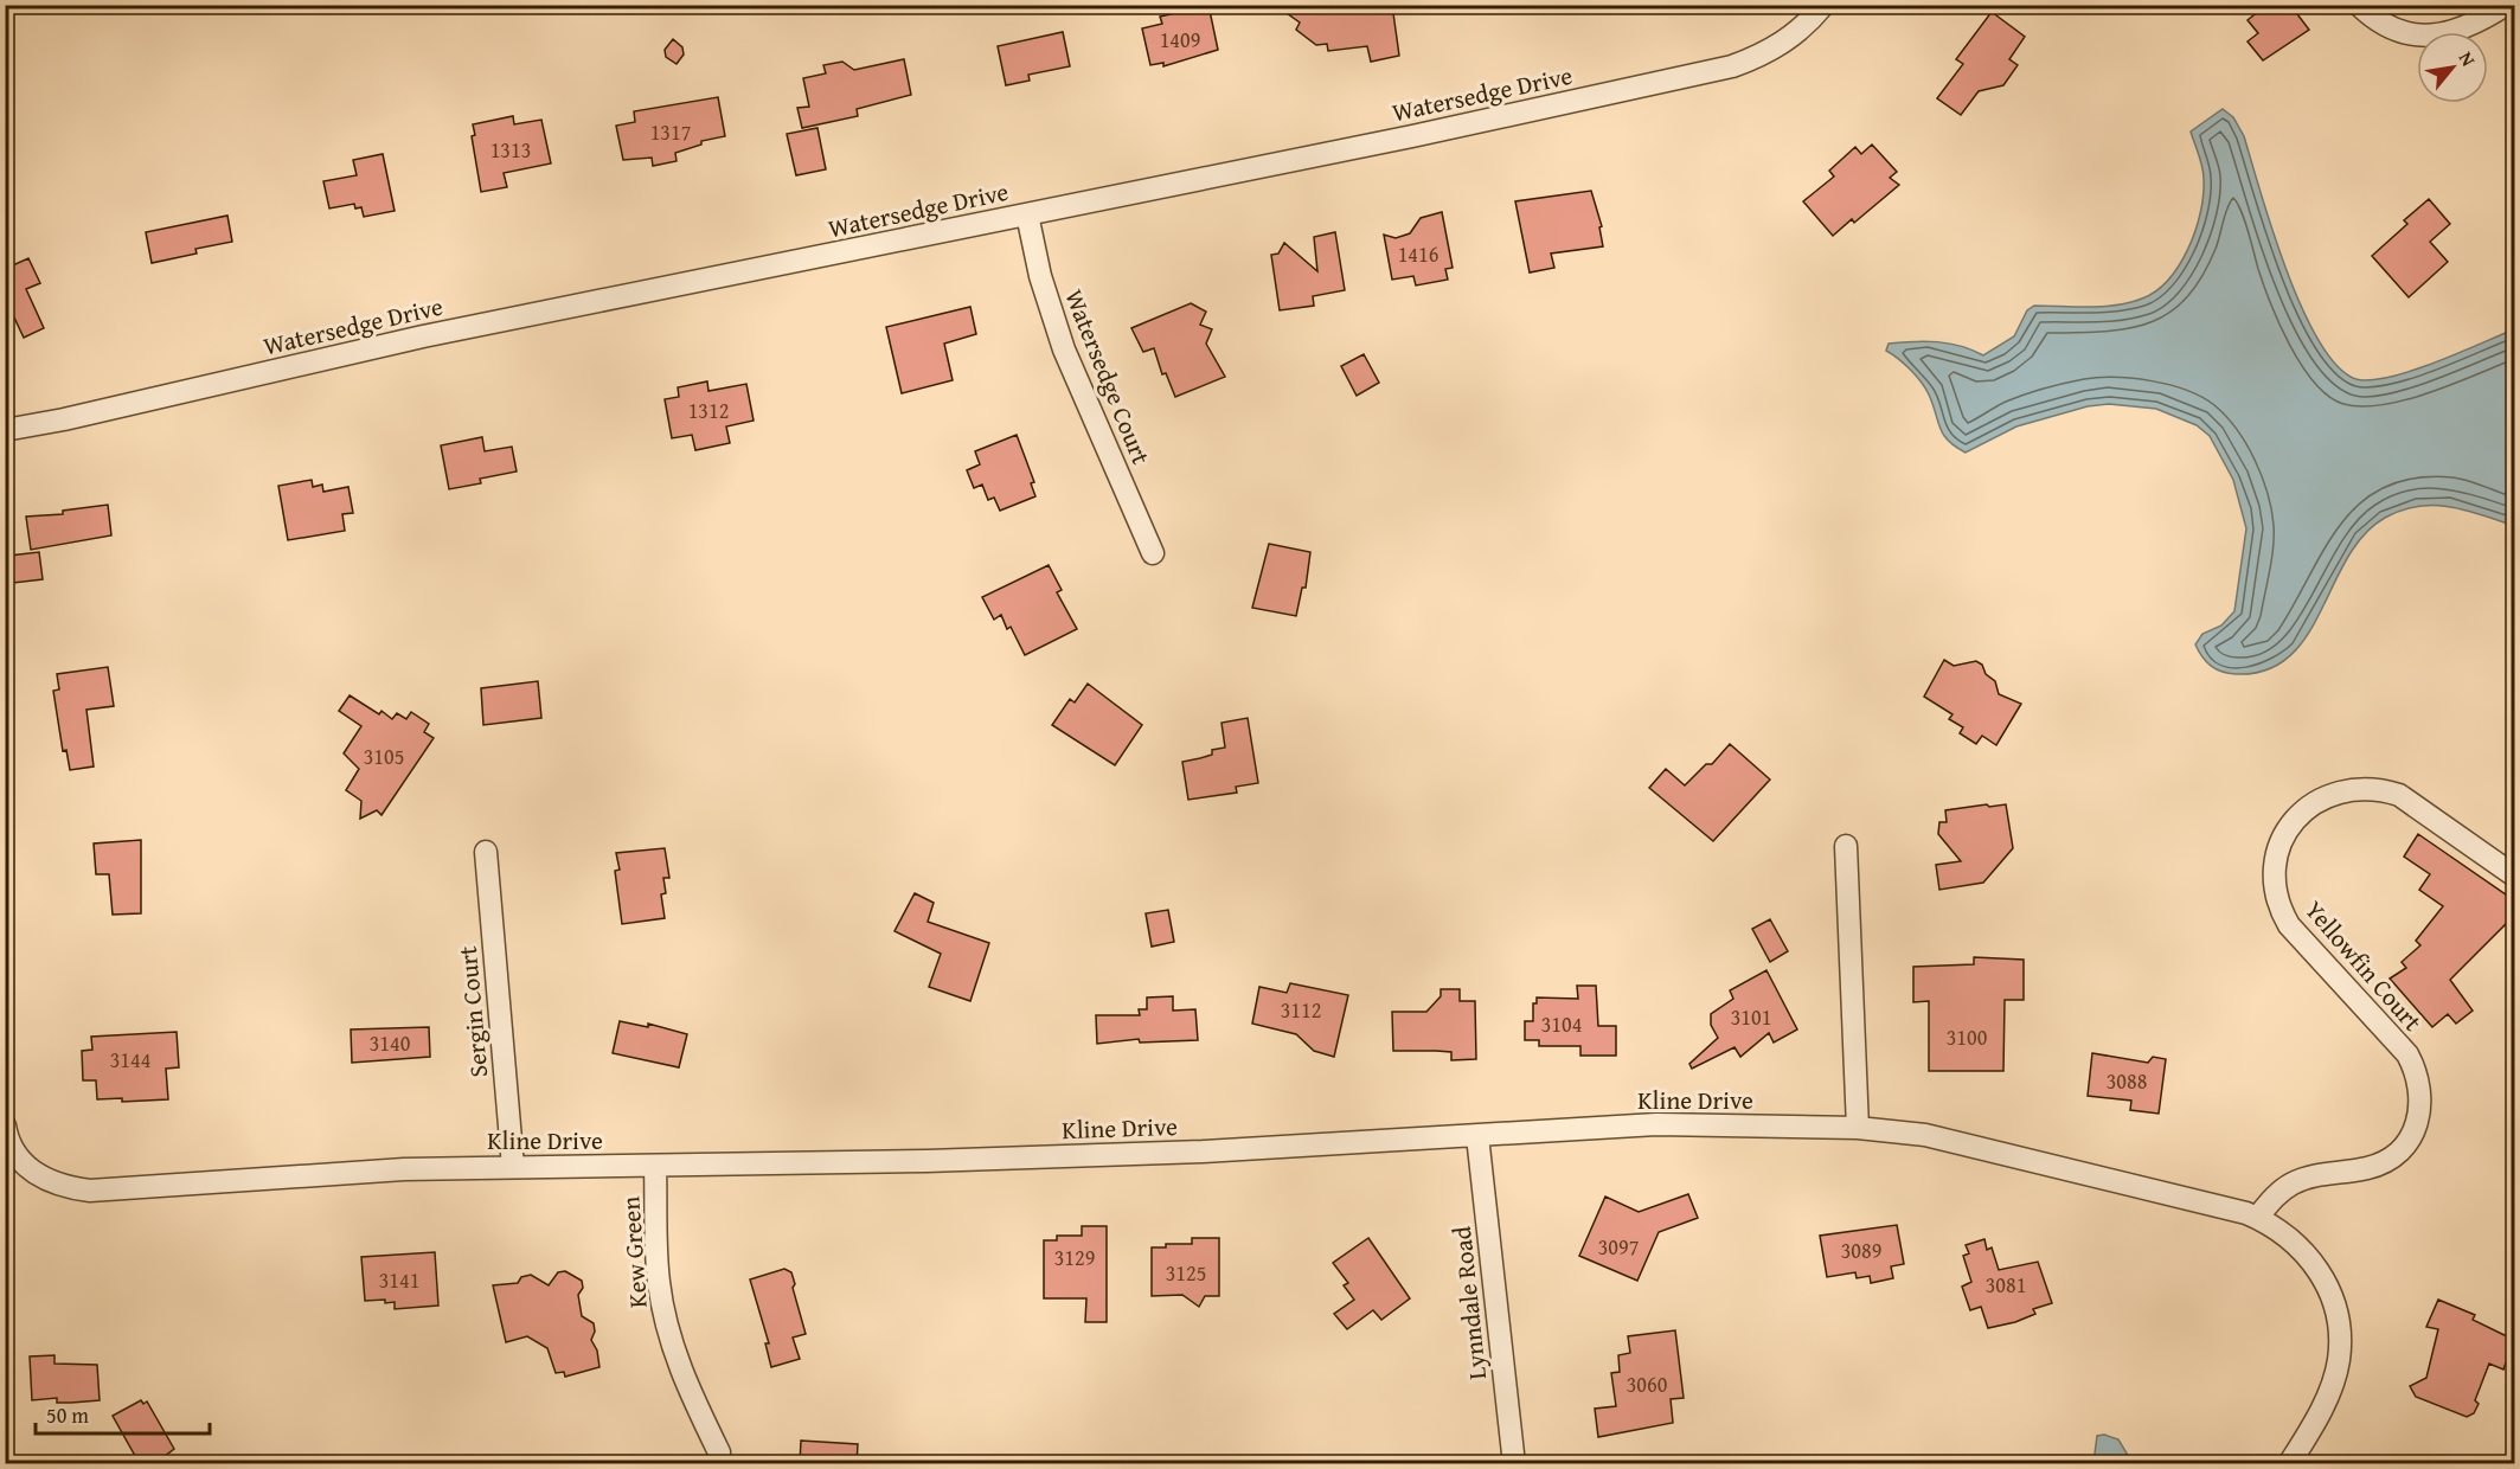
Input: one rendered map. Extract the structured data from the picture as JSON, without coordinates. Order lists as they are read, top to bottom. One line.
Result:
{"streets":{"street":["Watersedge Drive","Watersedge Court","Yellowfin Court","Sergin Court","Kline Drive","Kew Green","Lynndale Road"]},"crossings":[["Watersedge Drive","Watersedge Court"],["Yellowfin Court","Kline Drive"],["Sergin Court","Kline Drive"],["Kline Drive","Kew Green"],["Kline Drive","Lynndale Road"]],"house_numbers":["1409","1317","1313","1416","1312","3105","3112","3101","3104","3100","3140","3144","3088","3097","3089","3129","3125","3141","3081","3060"],"scale_bar":"50 m","north":"top right"}
